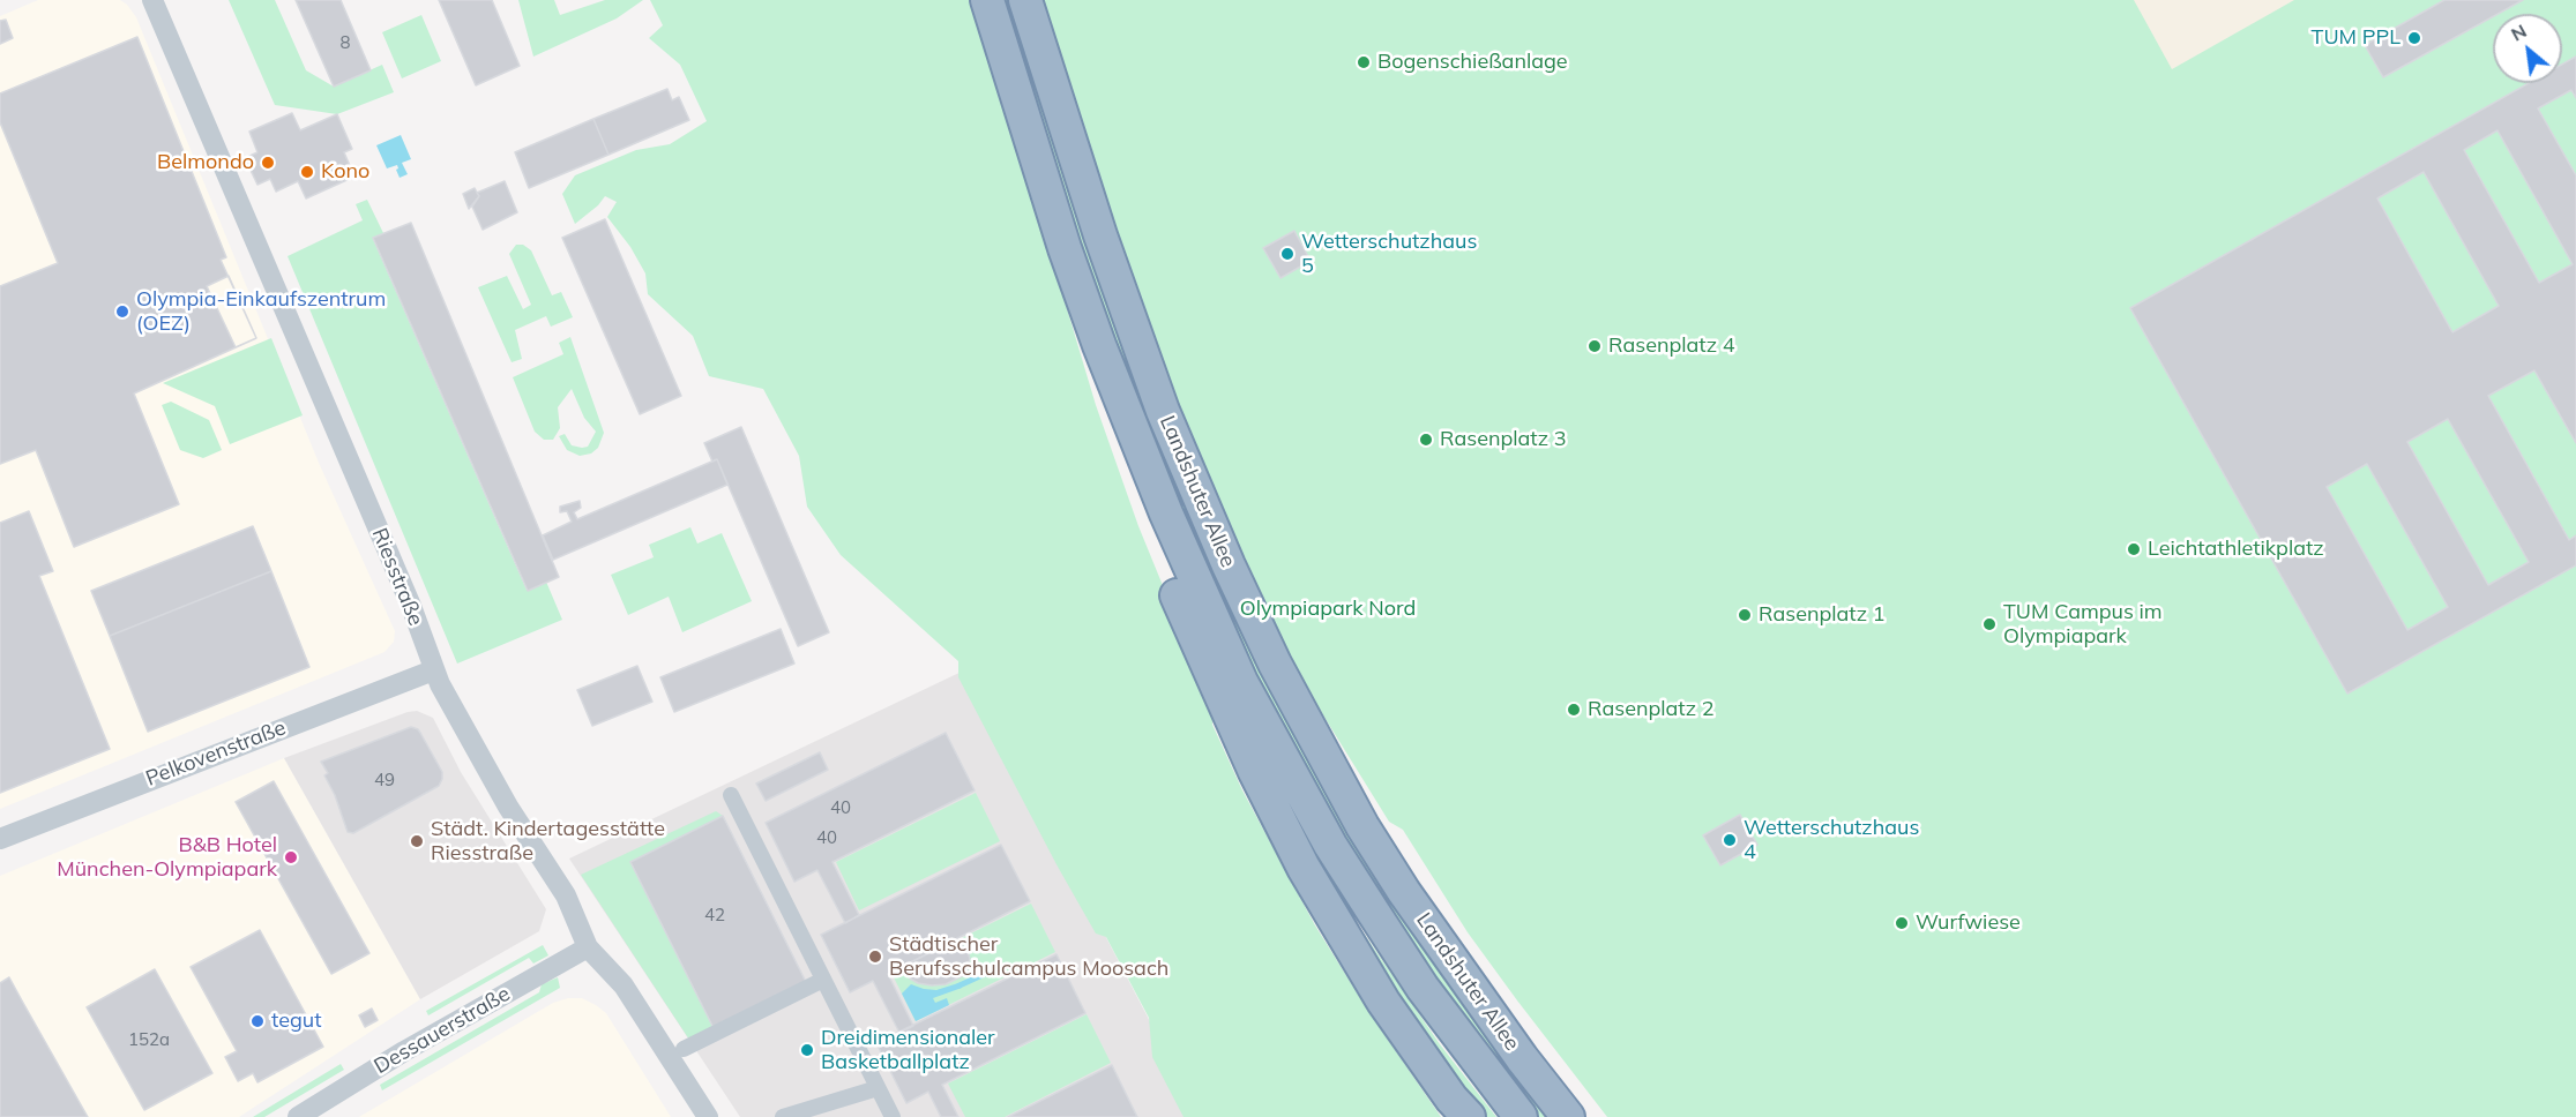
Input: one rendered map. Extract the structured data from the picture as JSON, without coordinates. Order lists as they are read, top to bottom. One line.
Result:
{"streets":{"highway":["Landshuter Allee"],"street":["Riesstraße","Pelkovenstraße","Dessauerstraße"]},"crossings":[["Riesstraße","Pelkovenstraße"],["Riesstraße","Dessauerstraße"]],"parks":["Olympiapark Nord"],"places":["TUM PPL","Bogenschießanlage","Belmondo","Kono","Wetterschutzhaus 5","Olympia-Einkaufszentrum (OEZ)","Rasenplatz 4","Rasenplatz 3","Leichtathletikplatz","Rasenplatz 1","TUM Campus im Olympiapark","Rasenplatz 2","Wetterschutzhaus 4","Städt. Kindertagesstätte Riesstraße","B&B Hotel München-Olympiapark","Wurfwiese","Städtischer Berufsschulcampus Moosach","tegut","Dreidimensionaler Basketballplatz"],"house_numbers":["8","49","40","40","42","152a"],"north":"top left"}
